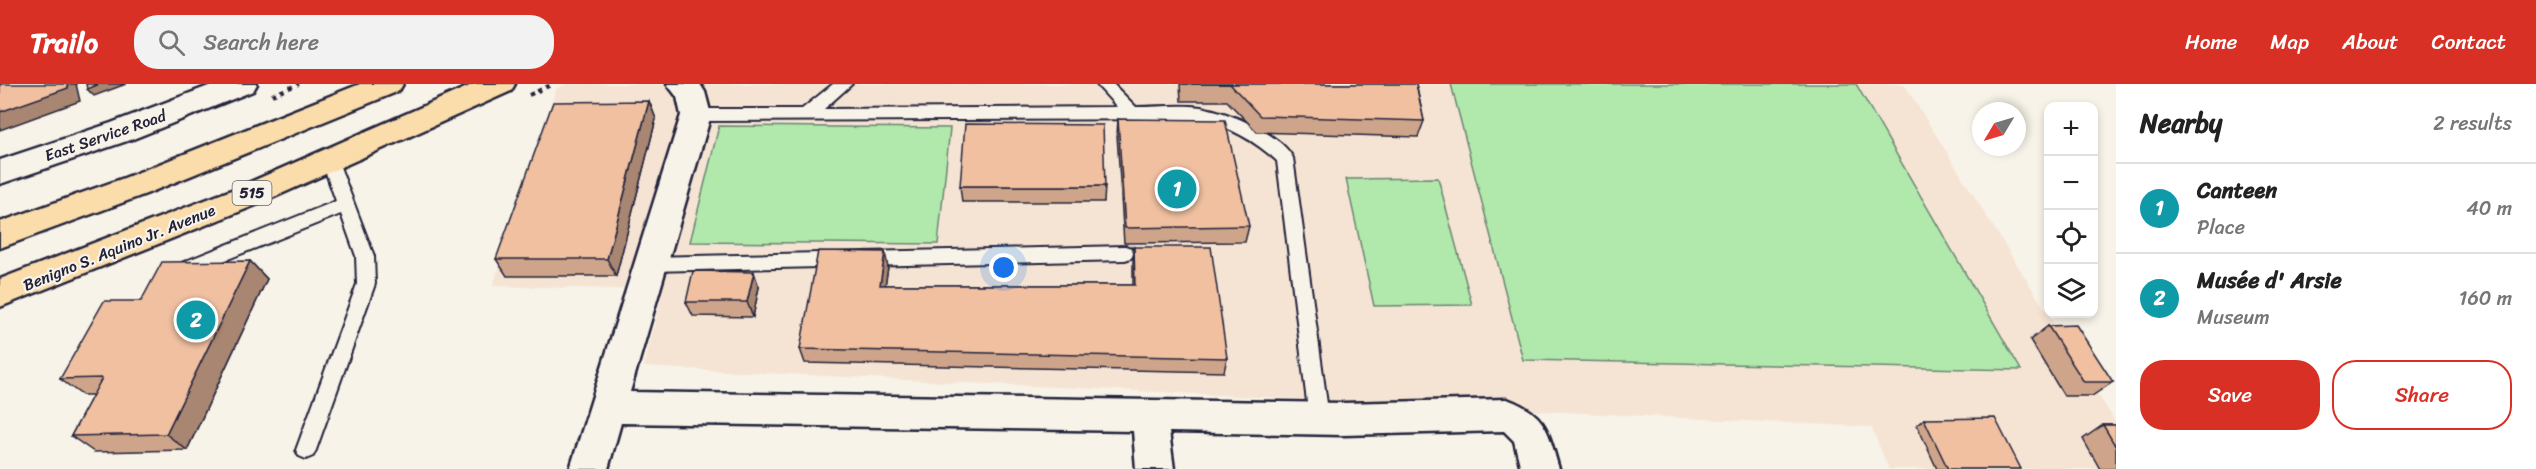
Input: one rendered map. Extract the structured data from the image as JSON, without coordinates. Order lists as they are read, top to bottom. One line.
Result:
{"streets":{"highway":["515","Benigno S. Aquino Jr. Avenue"],"street":["East Service Road"]},"north":"bottom left","page":{"header":"Trailo","search":"Search here","nav":["Home","Map","About","Contact"],"heading":["Nearby","2 results"],"map_buttons":["+","−"],"list":[{"mark":"1","name":"Canteen","note":"Place","value":"40 m"},{"mark":"2","name":"Musée d' Arsie","note":"Museum","value":"160 m"}],"pins":["1","2"],"buttons":["Save","Share"]}}
